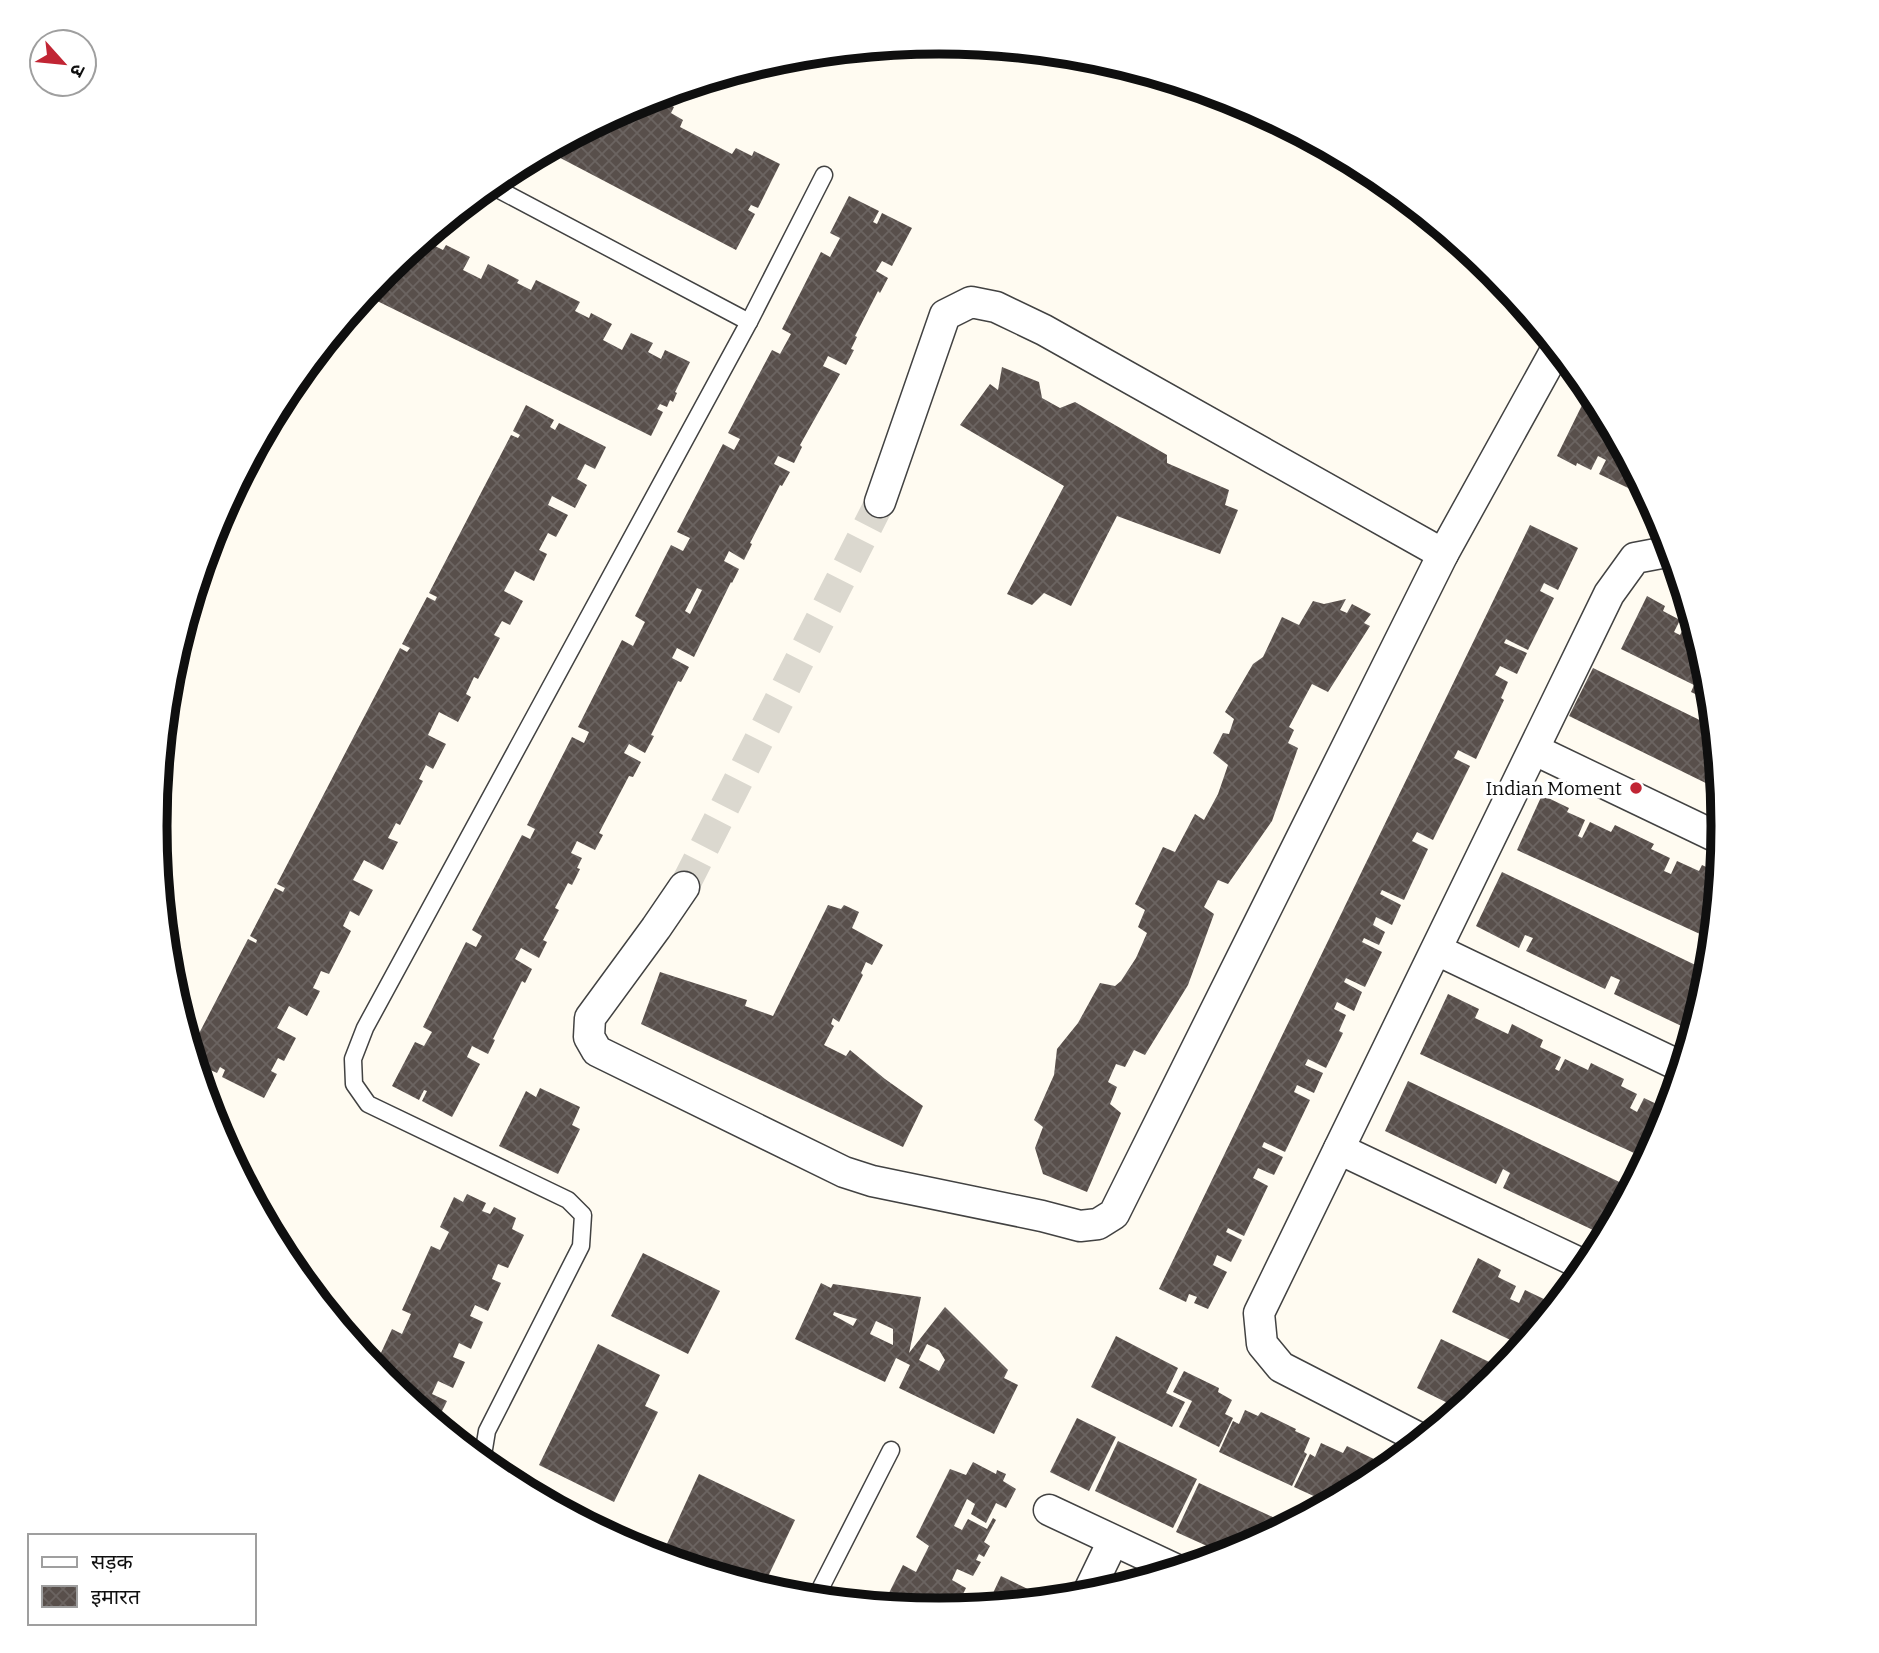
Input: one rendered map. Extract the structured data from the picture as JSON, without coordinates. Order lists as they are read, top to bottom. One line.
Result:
{"places":["Indian Moment"],"legend":["सड़क","इमारत"],"north":"bottom right"}
